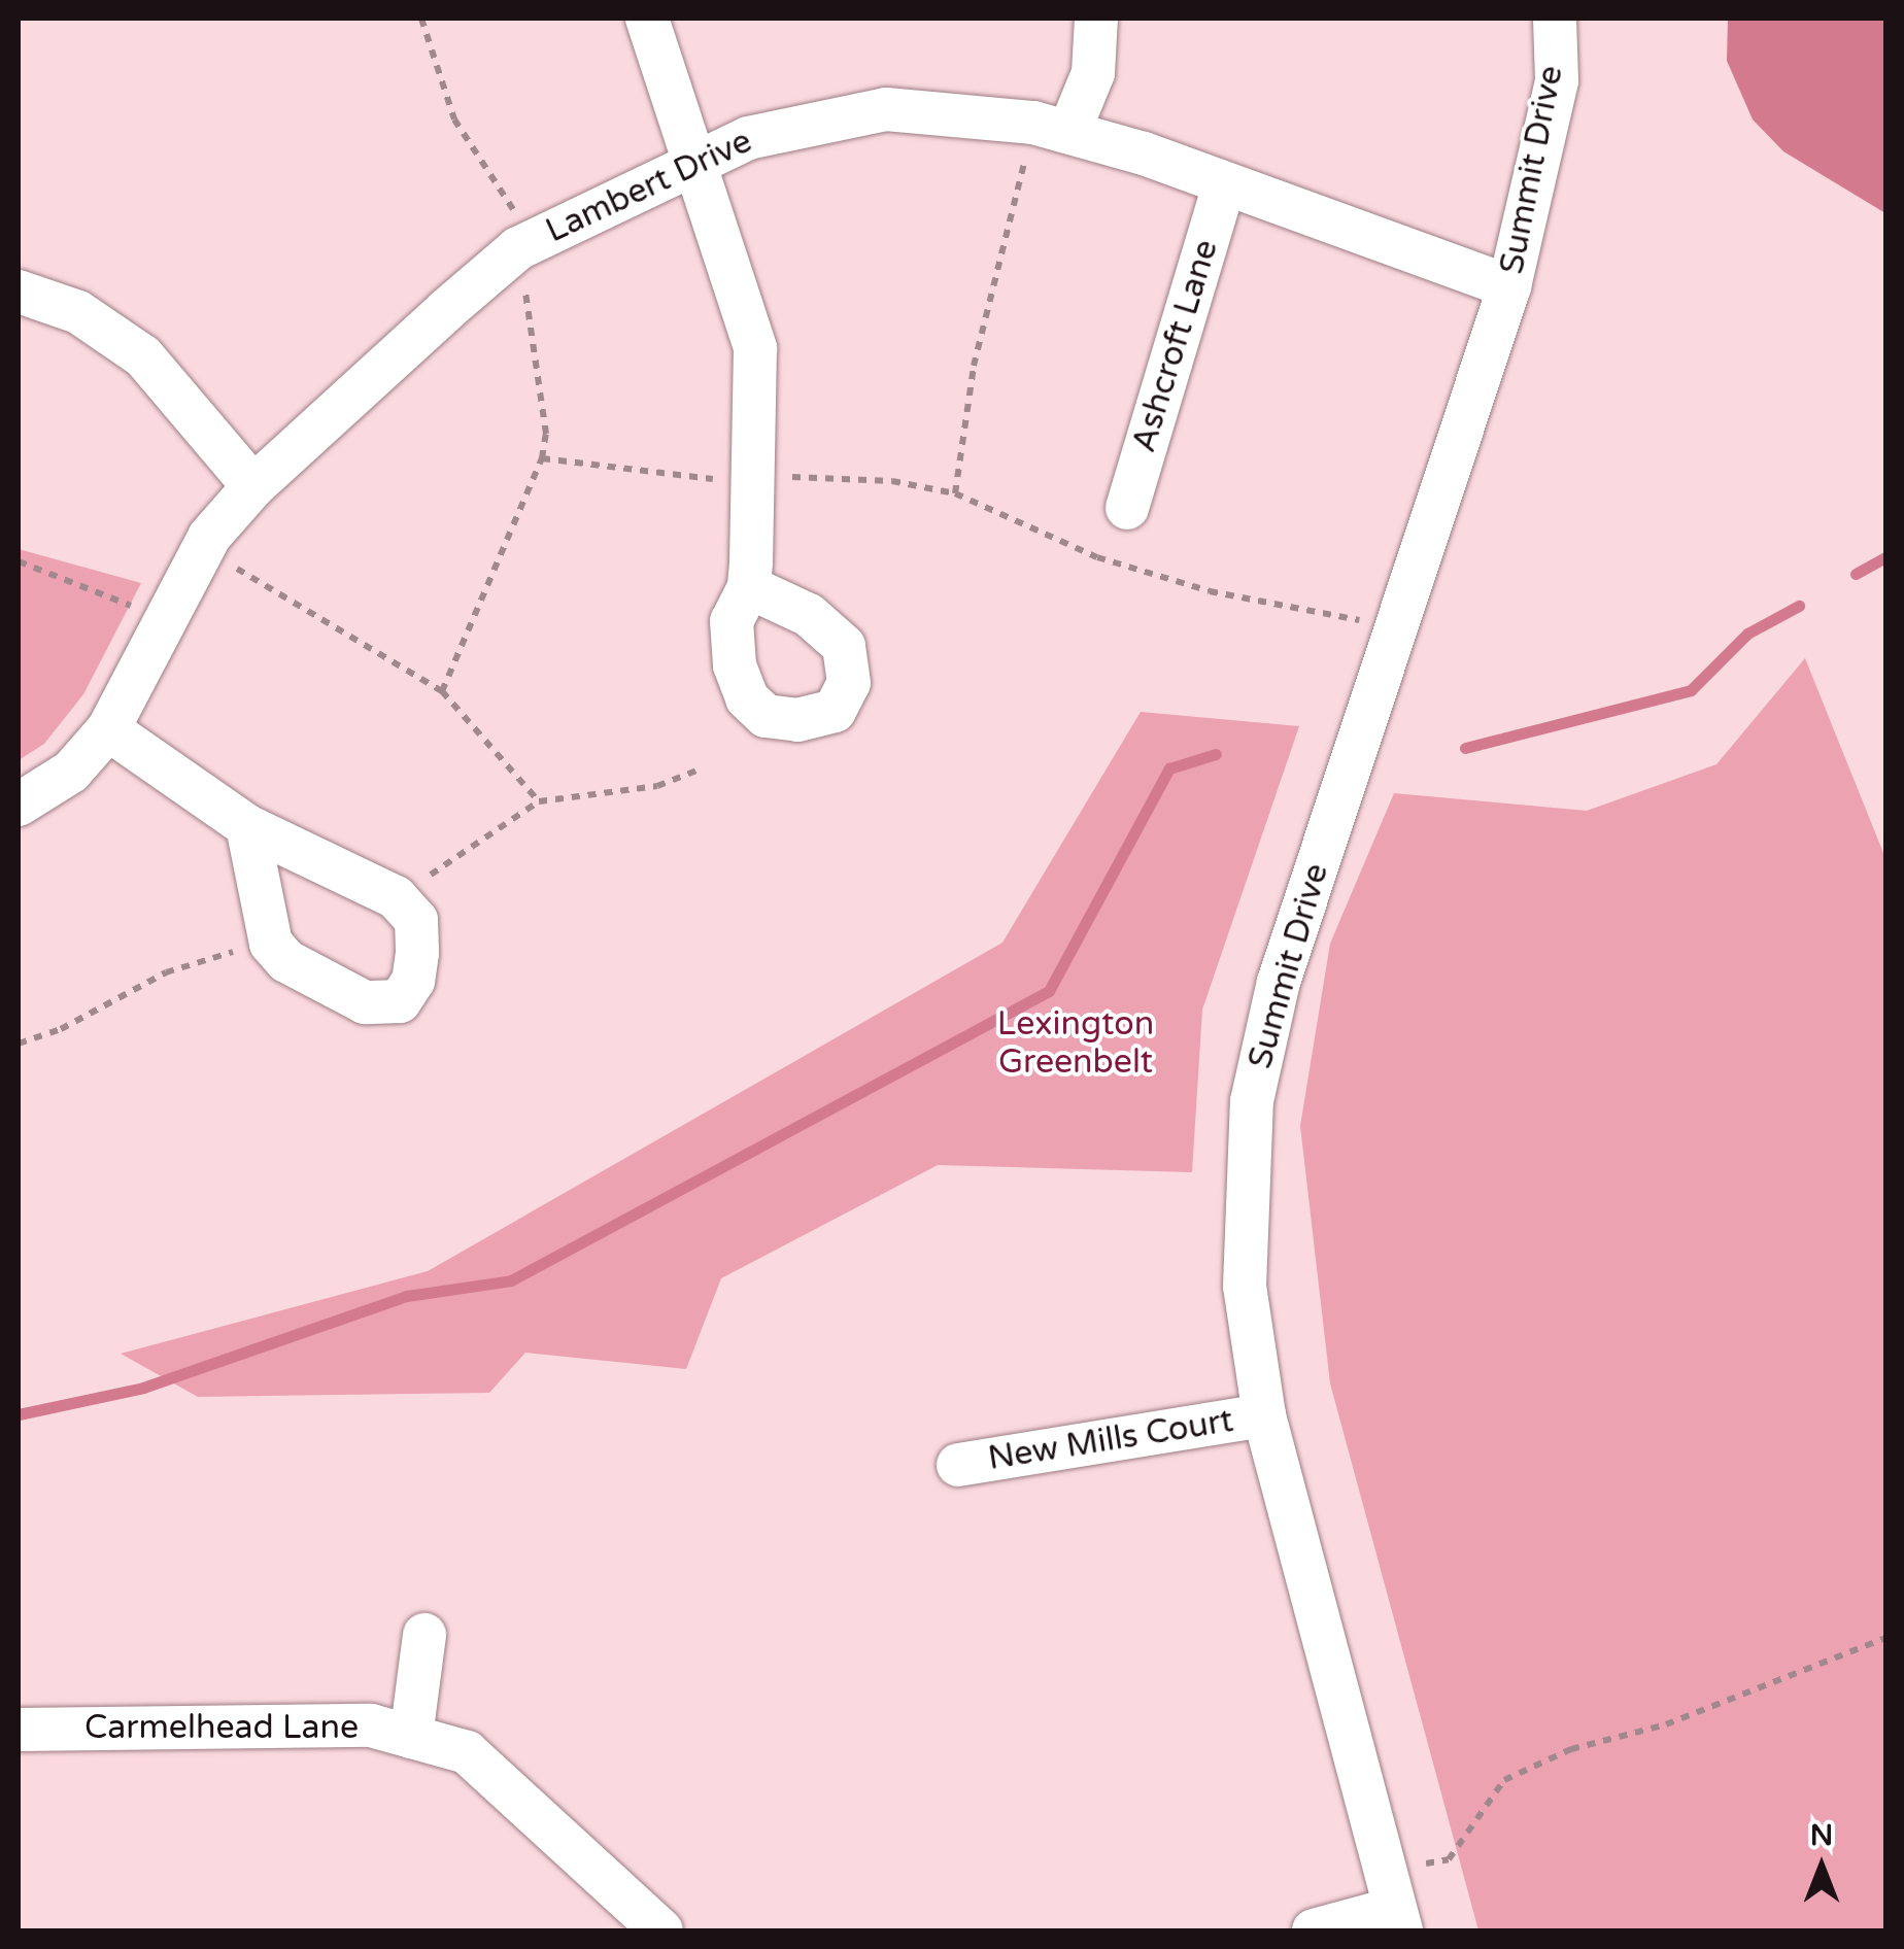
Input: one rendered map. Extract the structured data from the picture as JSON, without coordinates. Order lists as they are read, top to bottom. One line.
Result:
{"streets":{"street":["Summit Drive","Lambert Drive","Ashcroft Lane","New Mills Court","Carmelhead Lane"]},"crossings":[["Summit Drive","Lambert Drive"],["Summit Drive","New Mills Court"],["Lambert Drive","Ashcroft Lane"]],"parks":["Lexington Greenbelt"],"north":"top"}
